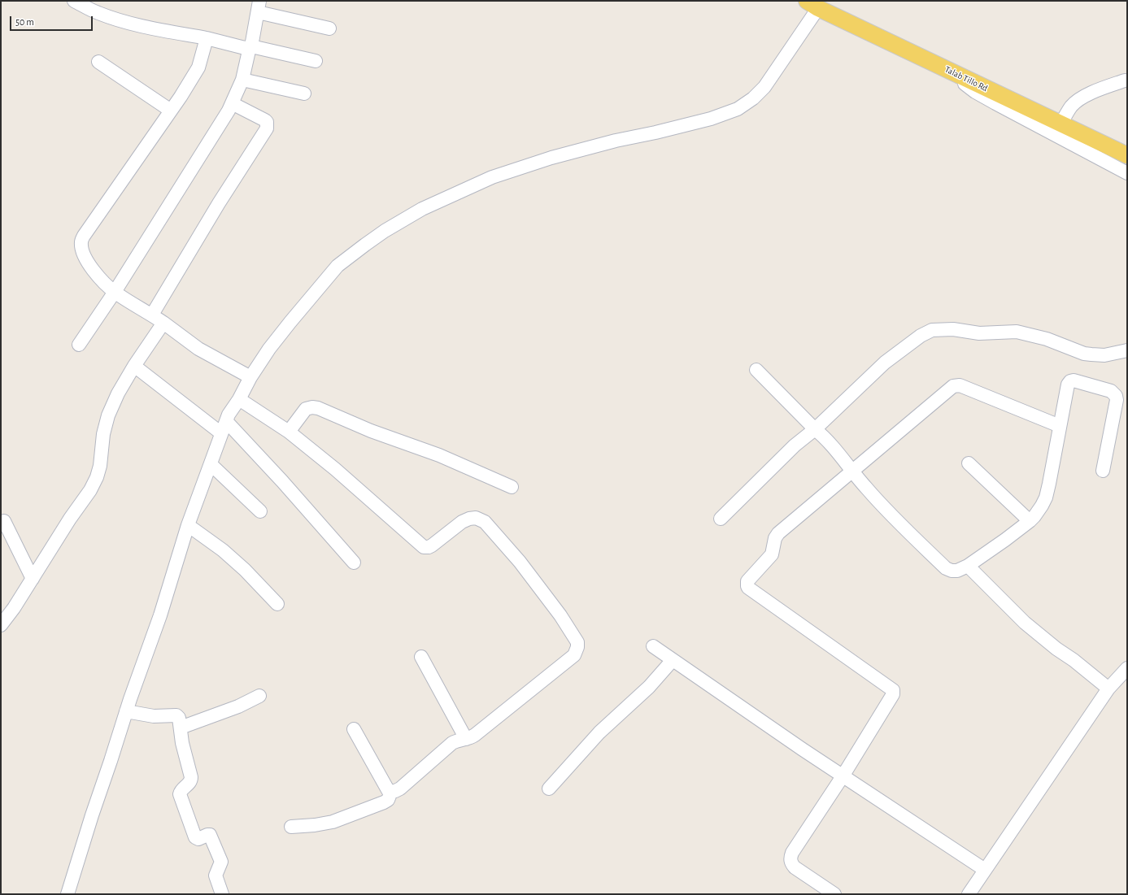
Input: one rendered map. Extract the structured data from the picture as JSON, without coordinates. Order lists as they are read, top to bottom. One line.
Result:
{"streets":{"main road":["Talab Tillo Rd"]},"scale_bar":"50 m"}
